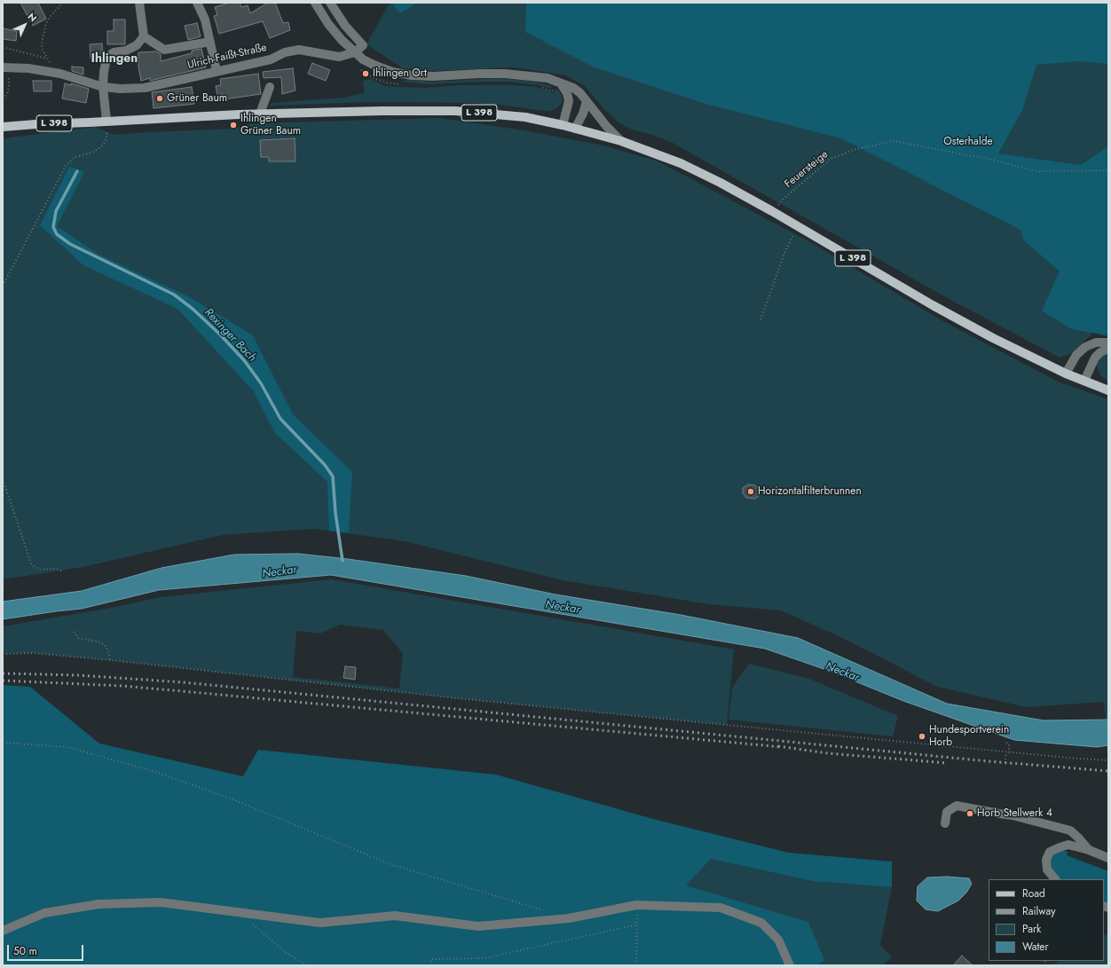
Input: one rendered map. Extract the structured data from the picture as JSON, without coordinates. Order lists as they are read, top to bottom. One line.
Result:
{"streets":{"main road":["L 398"],"street":["Ulrich-Faißt-Straße"],"path":["Feuersteige"]},"crossings":[["L 398","Feuersteige"]],"districts":["Ihlingen"],"water":["Rexinger Bach","Neckar"],"parks":["Osterhalde"],"places":["Ihlingen Ort","Grüner Baum","Ihlingen Grüner Baum","Horizontalfilterbrunnen","Hundesportverein Horb","Horb Stellwerk 4"],"legend":["Road","Railway","Park","Water"],"scale_bar":"50 m","north":"top right"}
